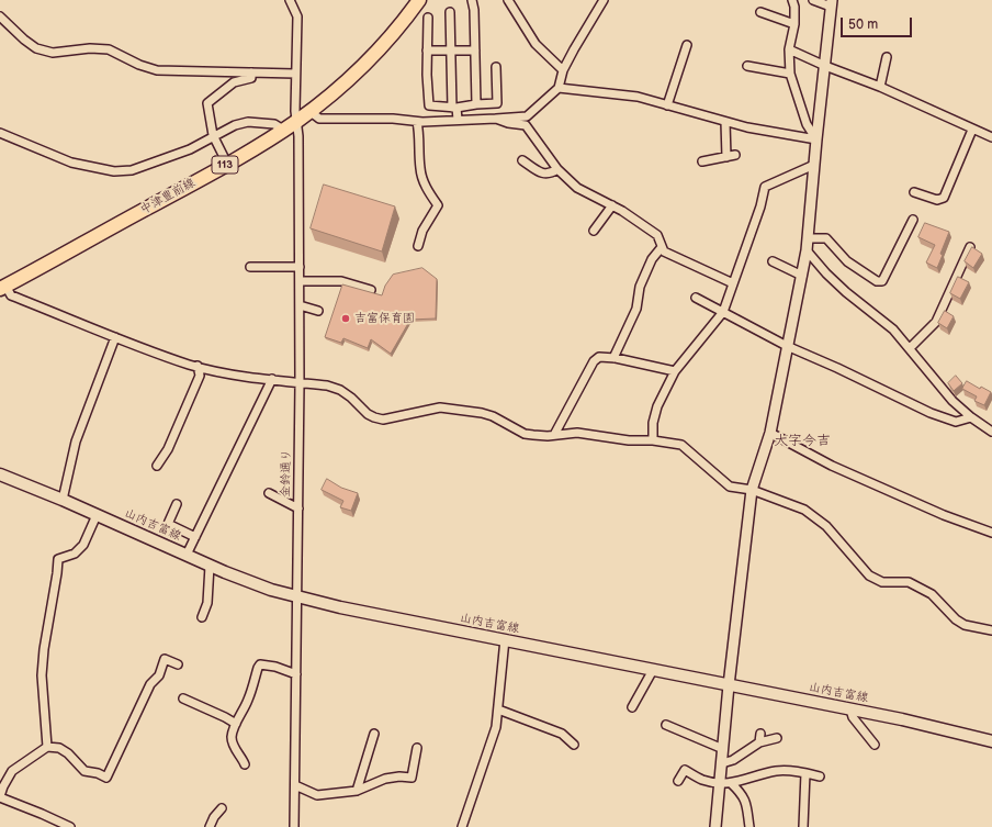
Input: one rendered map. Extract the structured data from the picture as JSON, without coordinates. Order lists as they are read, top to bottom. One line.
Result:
{"streets":{"main road":["113","中津豊前線","山内吉富線"],"street":["金鈴通り"]},"crossings":[["中津豊前線","金鈴通り"],["金鈴通り","山内吉富線"]],"districts":["大字今吉"],"places":["吉富保育園"],"scale_bar":"50 m"}
